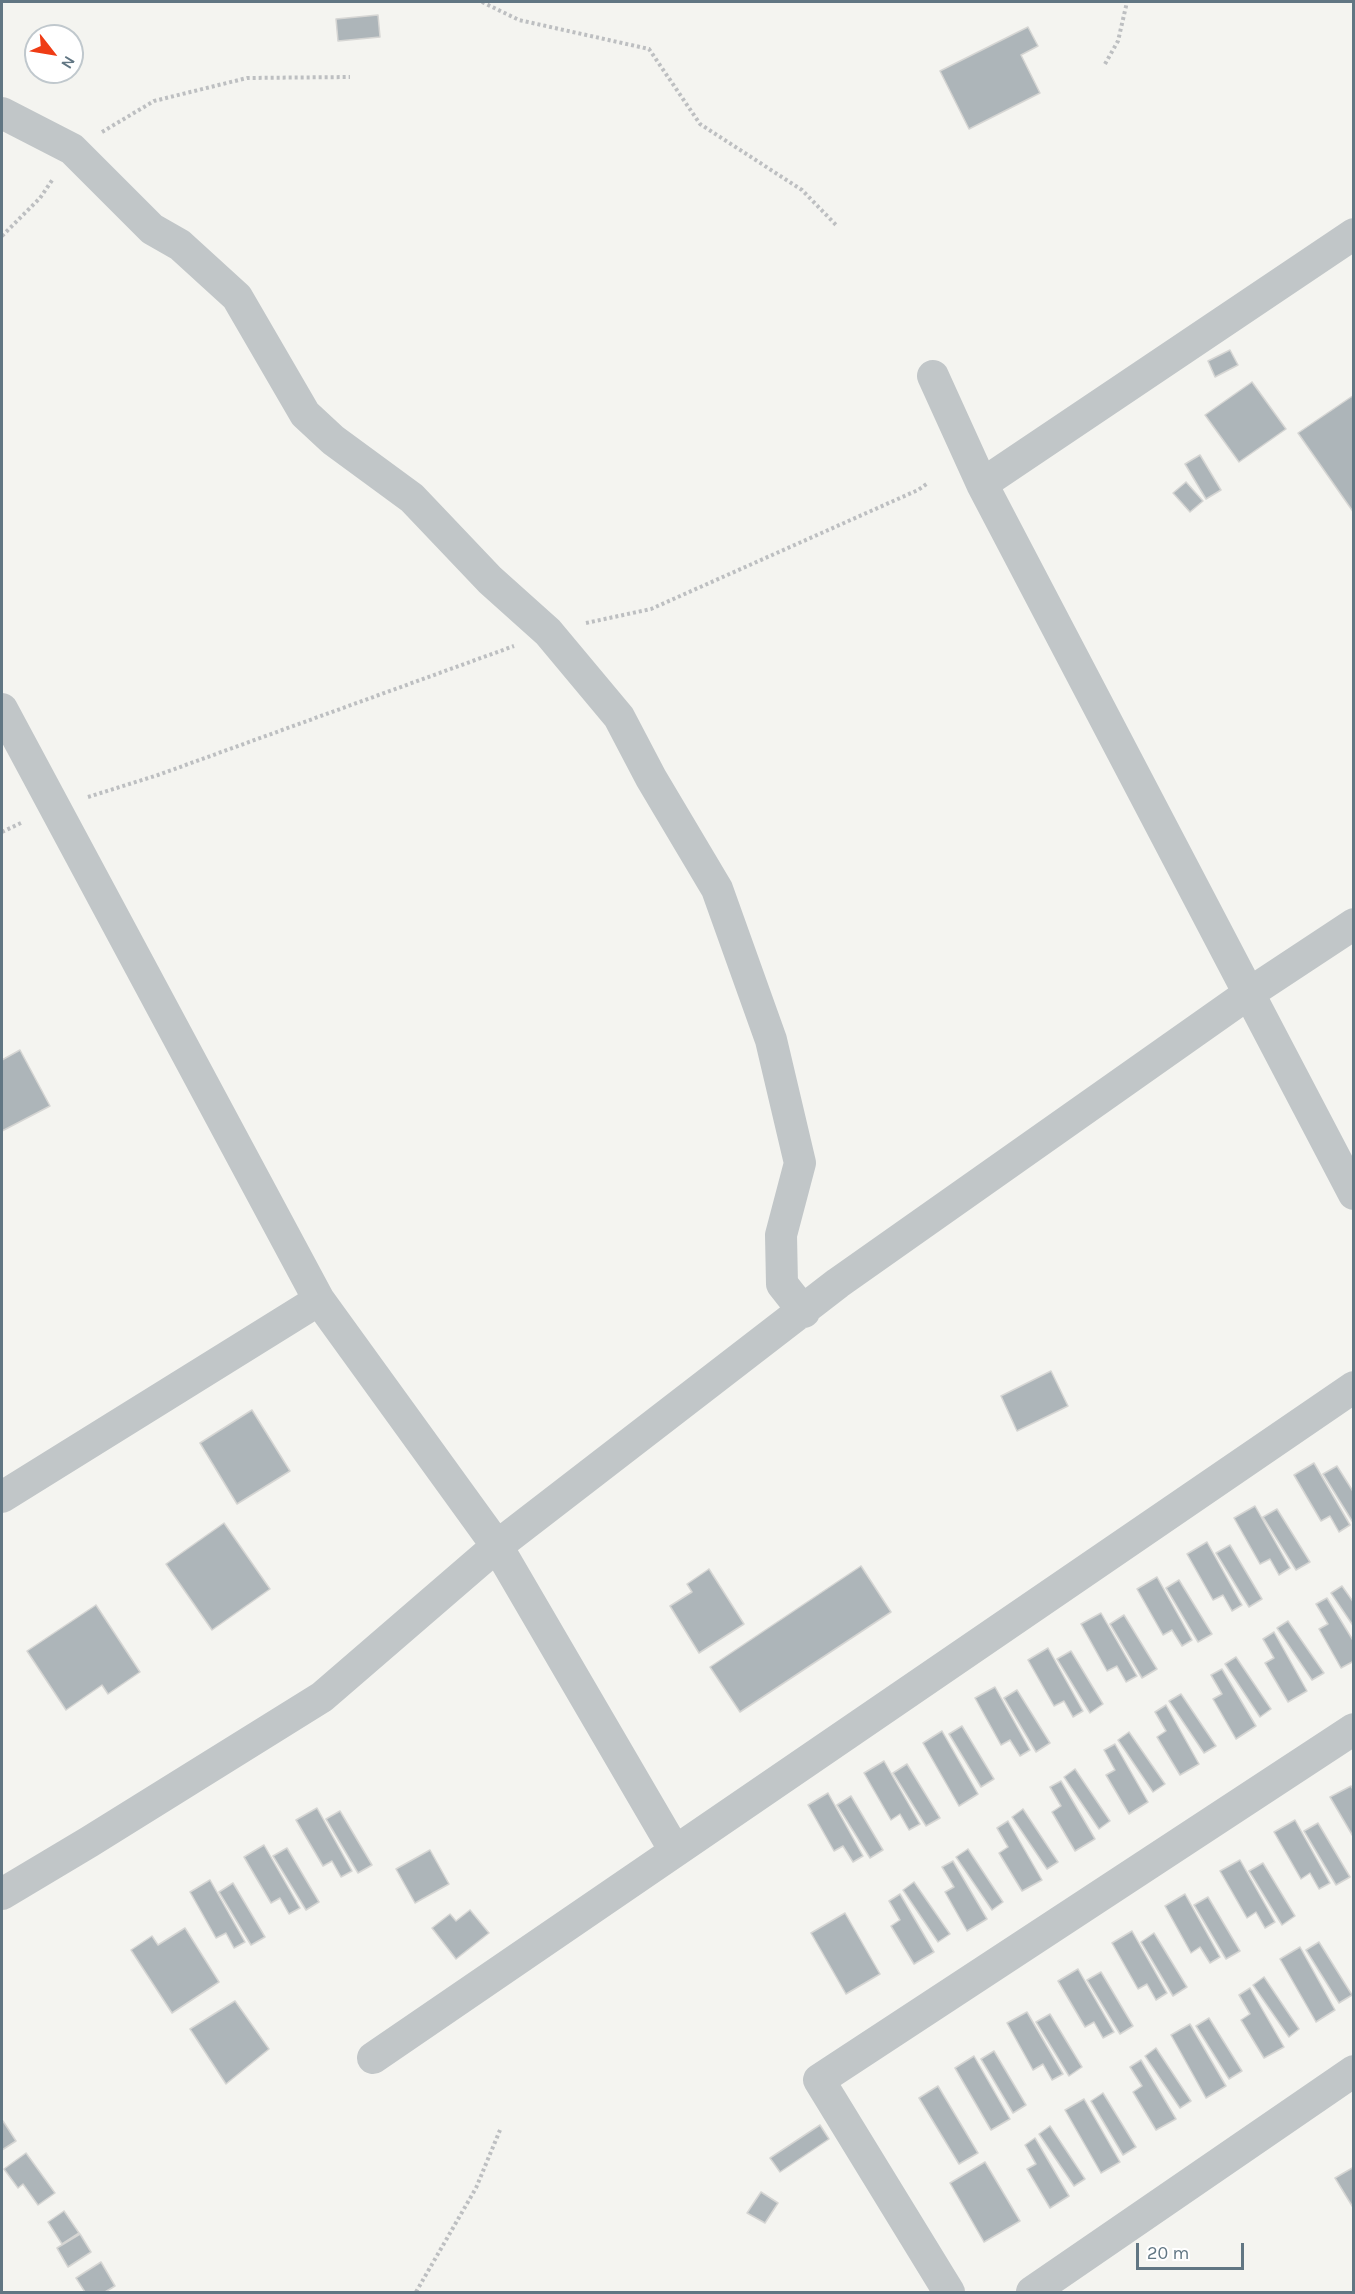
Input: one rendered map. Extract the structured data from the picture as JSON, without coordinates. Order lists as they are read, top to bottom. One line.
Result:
{"scale_bar":"20 m","north":"bottom right"}
